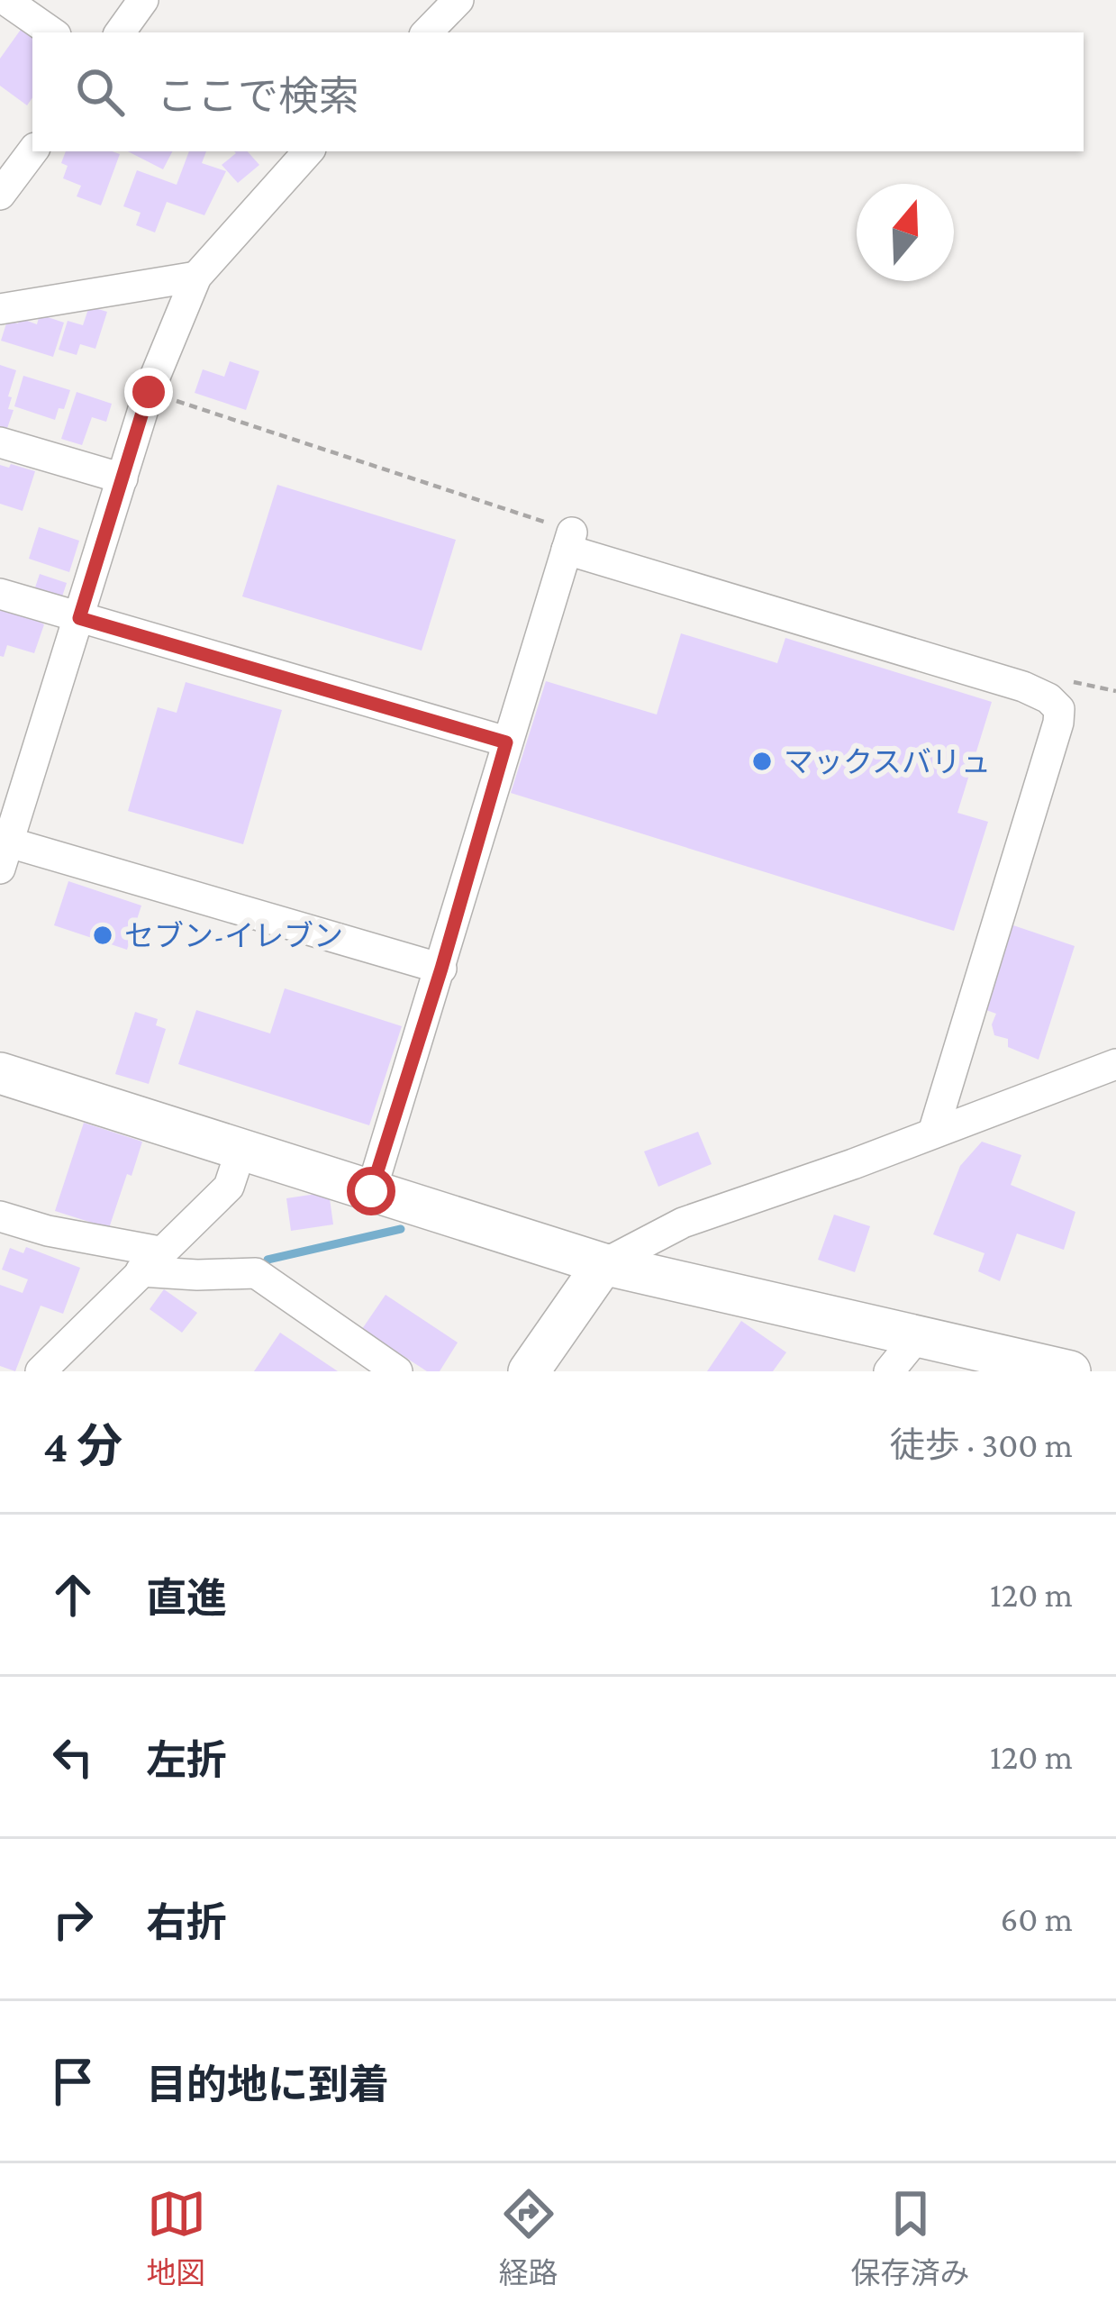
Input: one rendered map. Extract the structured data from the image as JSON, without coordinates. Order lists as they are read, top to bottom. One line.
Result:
{"places":["マックスバリュ","セブン-イレブン"],"north":"top","page":{"search":"ここで検索","heading":["4 分","徒歩 · 300 m"],"list":[["直進","120 m"],["左折","120 m"],["右折","60 m"],"目的地に到着"],"nav":["地図","経路","保存済み"]}}
